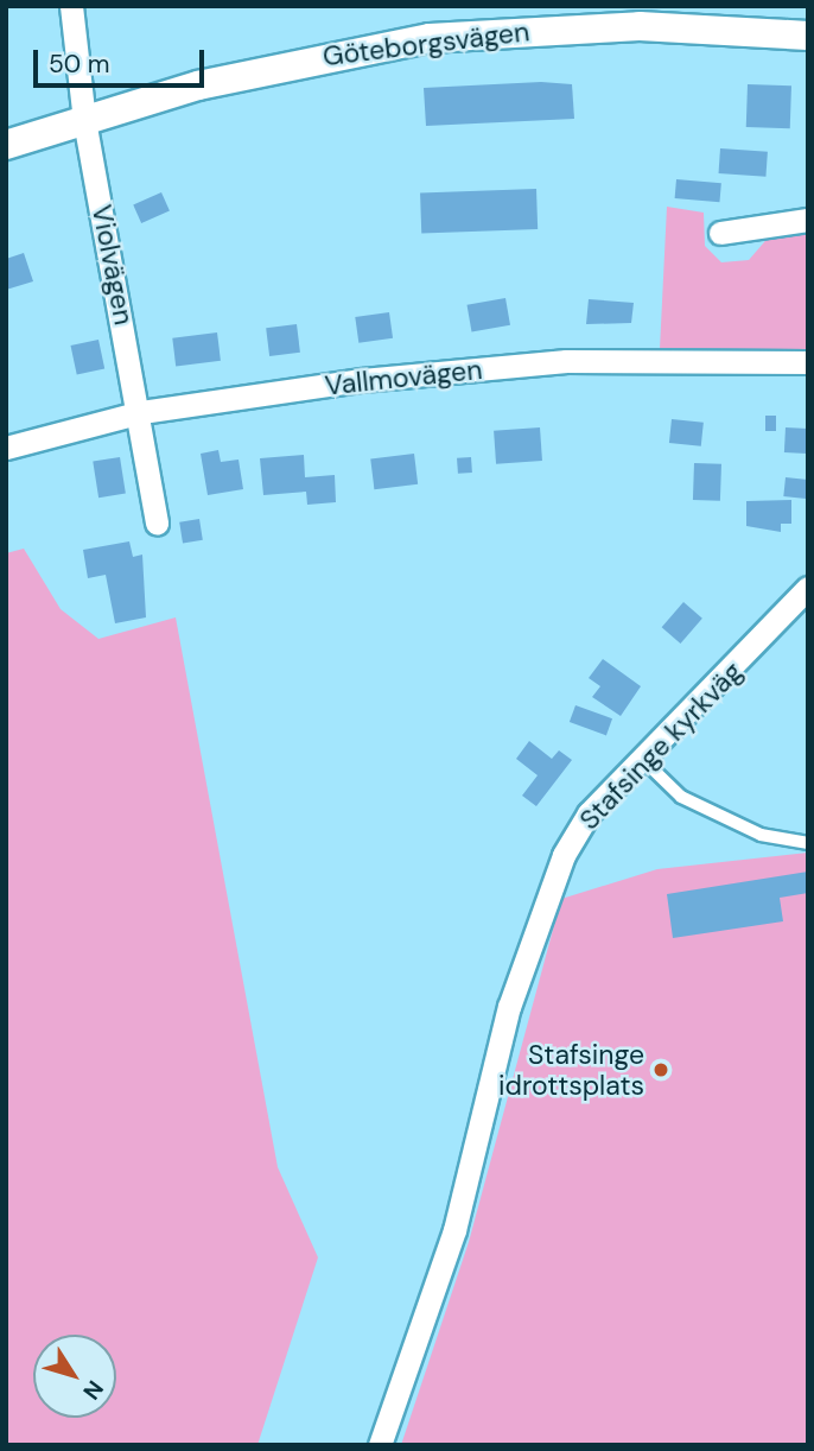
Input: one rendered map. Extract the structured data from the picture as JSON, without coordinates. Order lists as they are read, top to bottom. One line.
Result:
{"streets":{"street":["Göteborgsvägen","Violvägen","Vallmovägen","Stafsinge kyrkväg"]},"crossings":[["Göteborgsvägen","Violvägen"],["Violvägen","Vallmovägen"]],"places":["Stafsinge idrottsplats"],"scale_bar":"50 m","north":"bottom right"}
